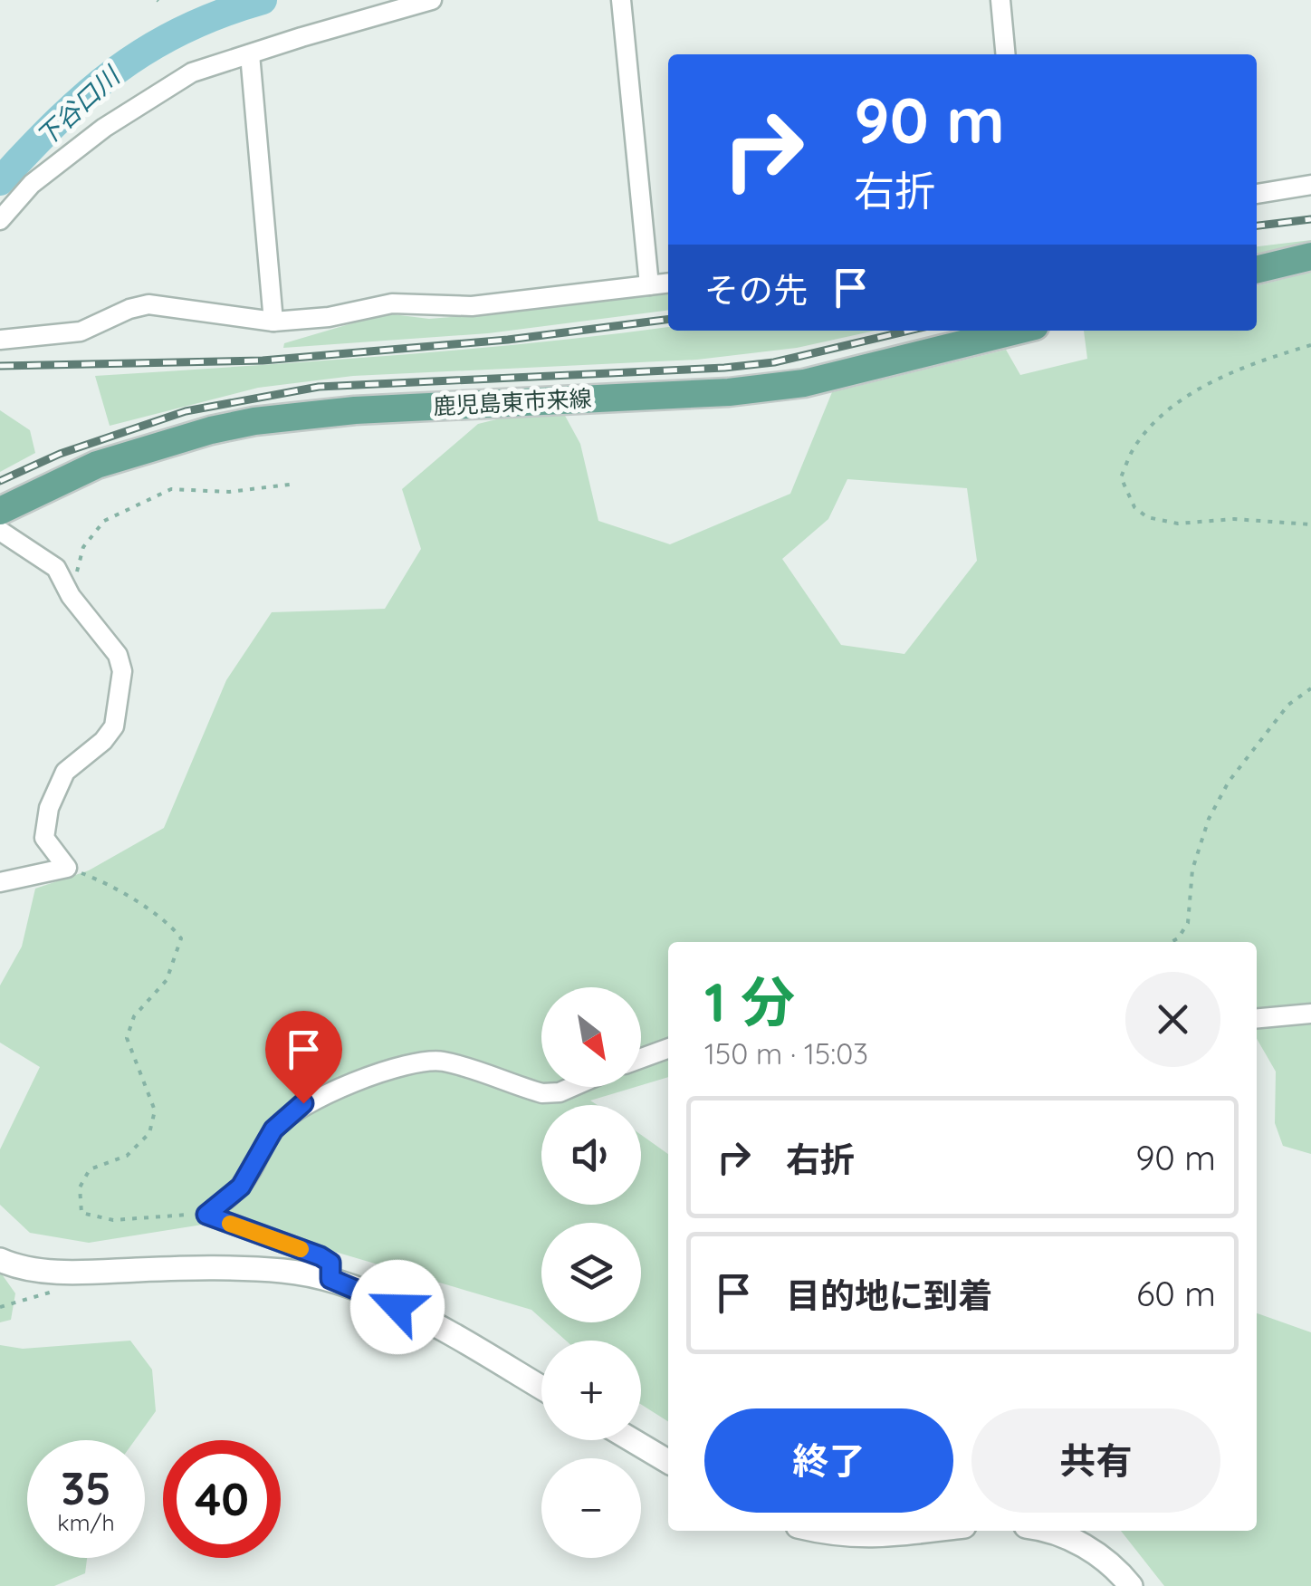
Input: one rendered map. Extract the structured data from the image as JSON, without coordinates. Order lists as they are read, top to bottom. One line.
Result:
{"streets":{"main road":["鹿児島東市来線"]},"water":["下谷口川"],"north":"bottom right","page":{"turn":["90 m","右折"],"then":"その先","heading":["1 分","150 m · 15:03"],"map_buttons":["+","−"],"list":[{"name":"右折","value":"90 m"},{"name":"目的地に到着","value":"60 m"}],"buttons":["終了","共有"],"speed":"35 km/h","limit":"40"}}
